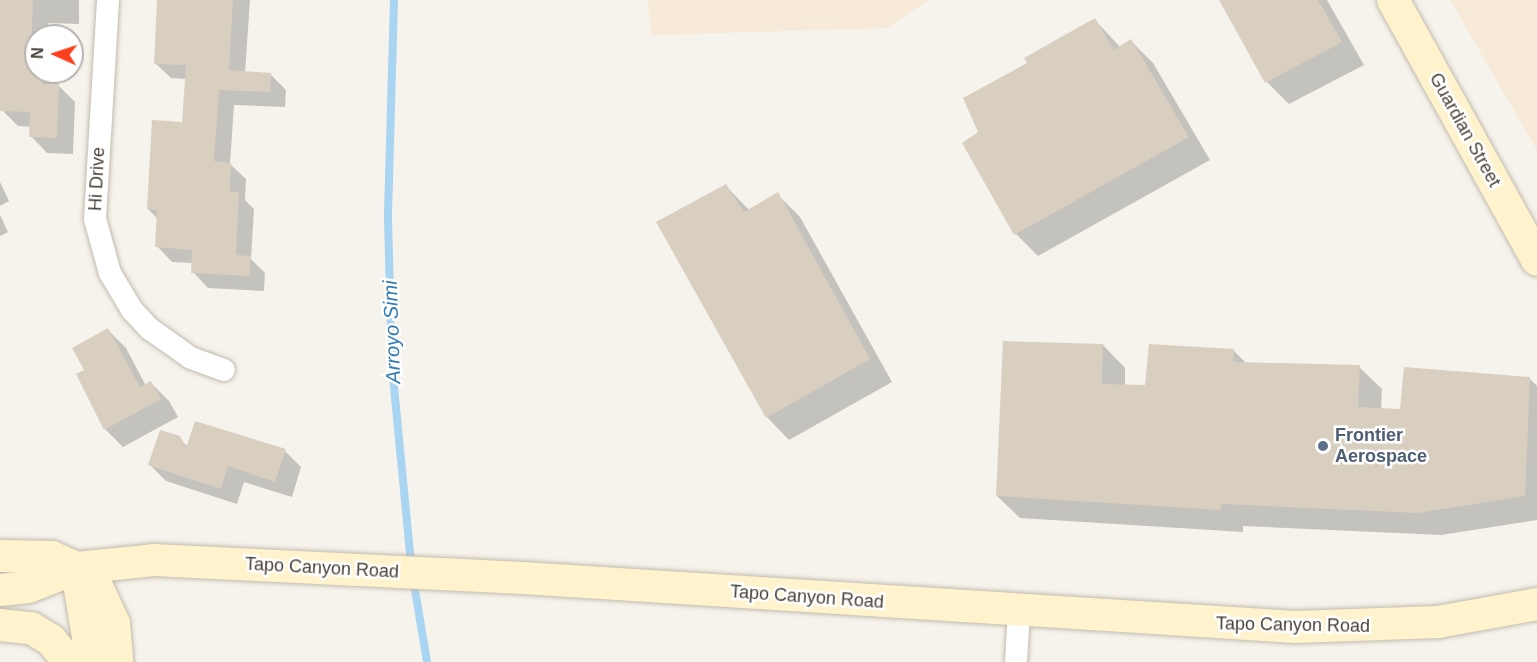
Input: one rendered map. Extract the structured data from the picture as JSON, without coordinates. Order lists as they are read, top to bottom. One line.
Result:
{"streets":{"street":["Guardian Street","Hi Drive","Tapo Canyon Road"]},"water":["Arroyo Simi"],"places":["Frontier Aerospace"],"north":"left"}
